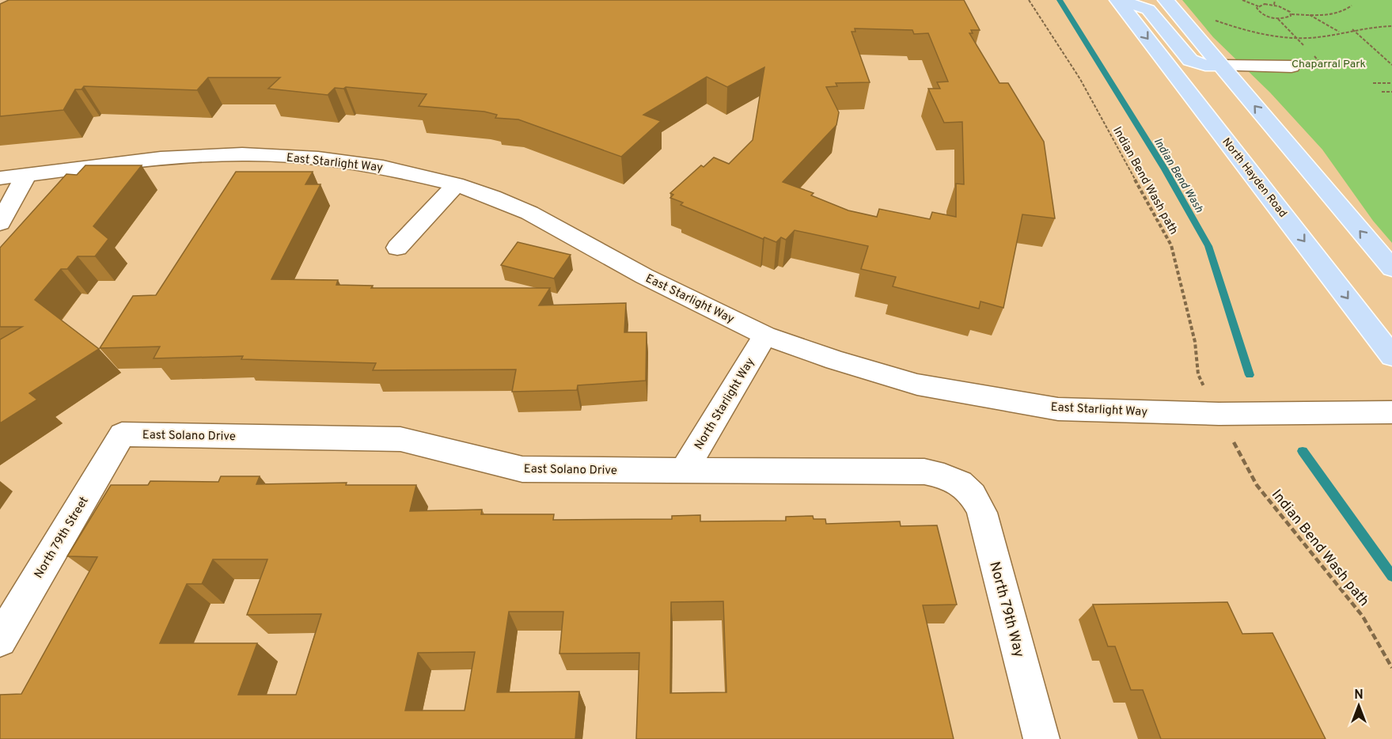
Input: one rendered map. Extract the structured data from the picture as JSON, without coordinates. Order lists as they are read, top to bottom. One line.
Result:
{"streets":{"main road":["North Hayden Road"],"street":["East Starlight Way","North Starlight Way","East Solano Drive","North 79th Street","North 79th Way"],"path":["Indian Bend Wash path"]},"crossings":[["East Starlight Way","North Starlight Way"],["North Starlight Way","East Solano Drive"],["East Solano Drive","North 79th Street"],["East Solano Drive","North 79th Way"]],"water":["Indian Bend Wash"],"parks":["Chaparral Park"],"north":"top"}
